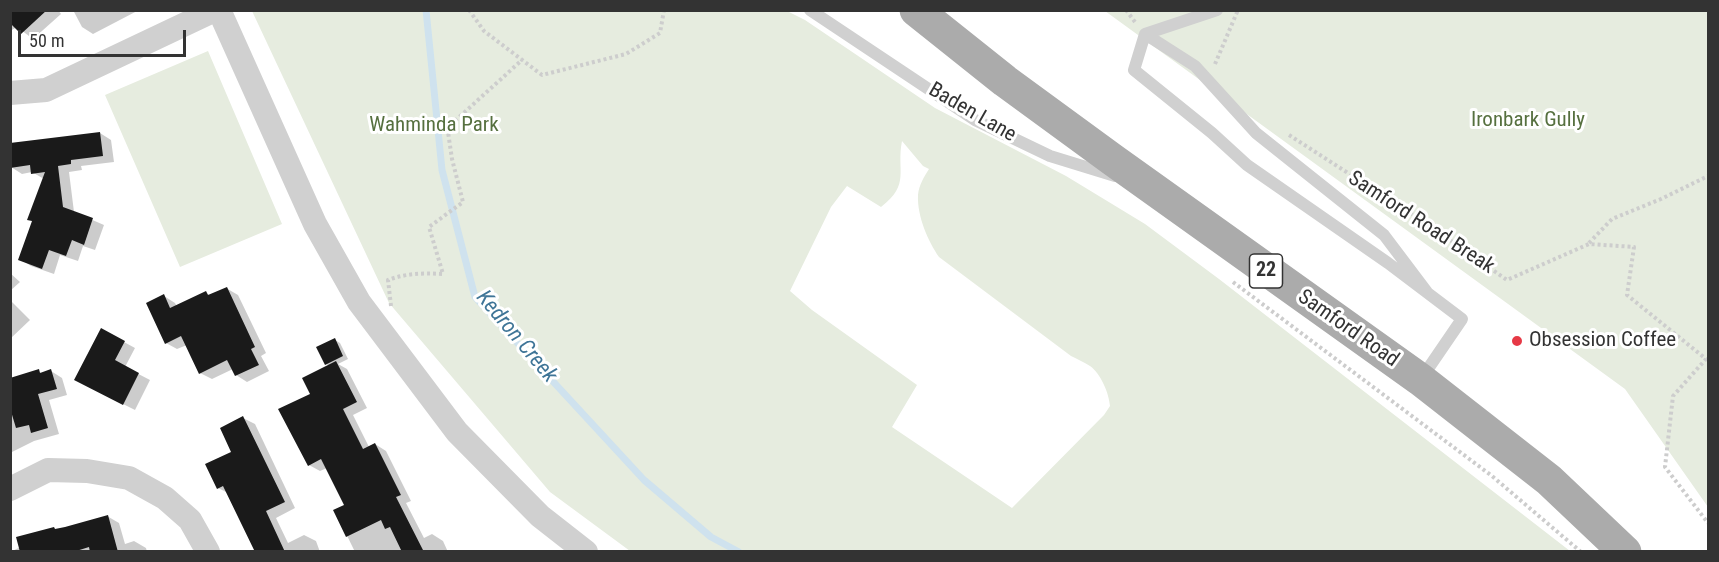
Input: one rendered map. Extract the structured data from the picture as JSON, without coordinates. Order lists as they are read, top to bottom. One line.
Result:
{"streets":{"main road":["22","Samford Road"],"lane":["Baden Lane"],"path":["Samford Road Break"]},"crossings":[["Baden Lane","Samford Road"]],"water":["Kedron Creek"],"parks":["Ironbark Gully","Wahminda Park"],"places":["Obsession Coffee"],"scale_bar":"50 m"}
